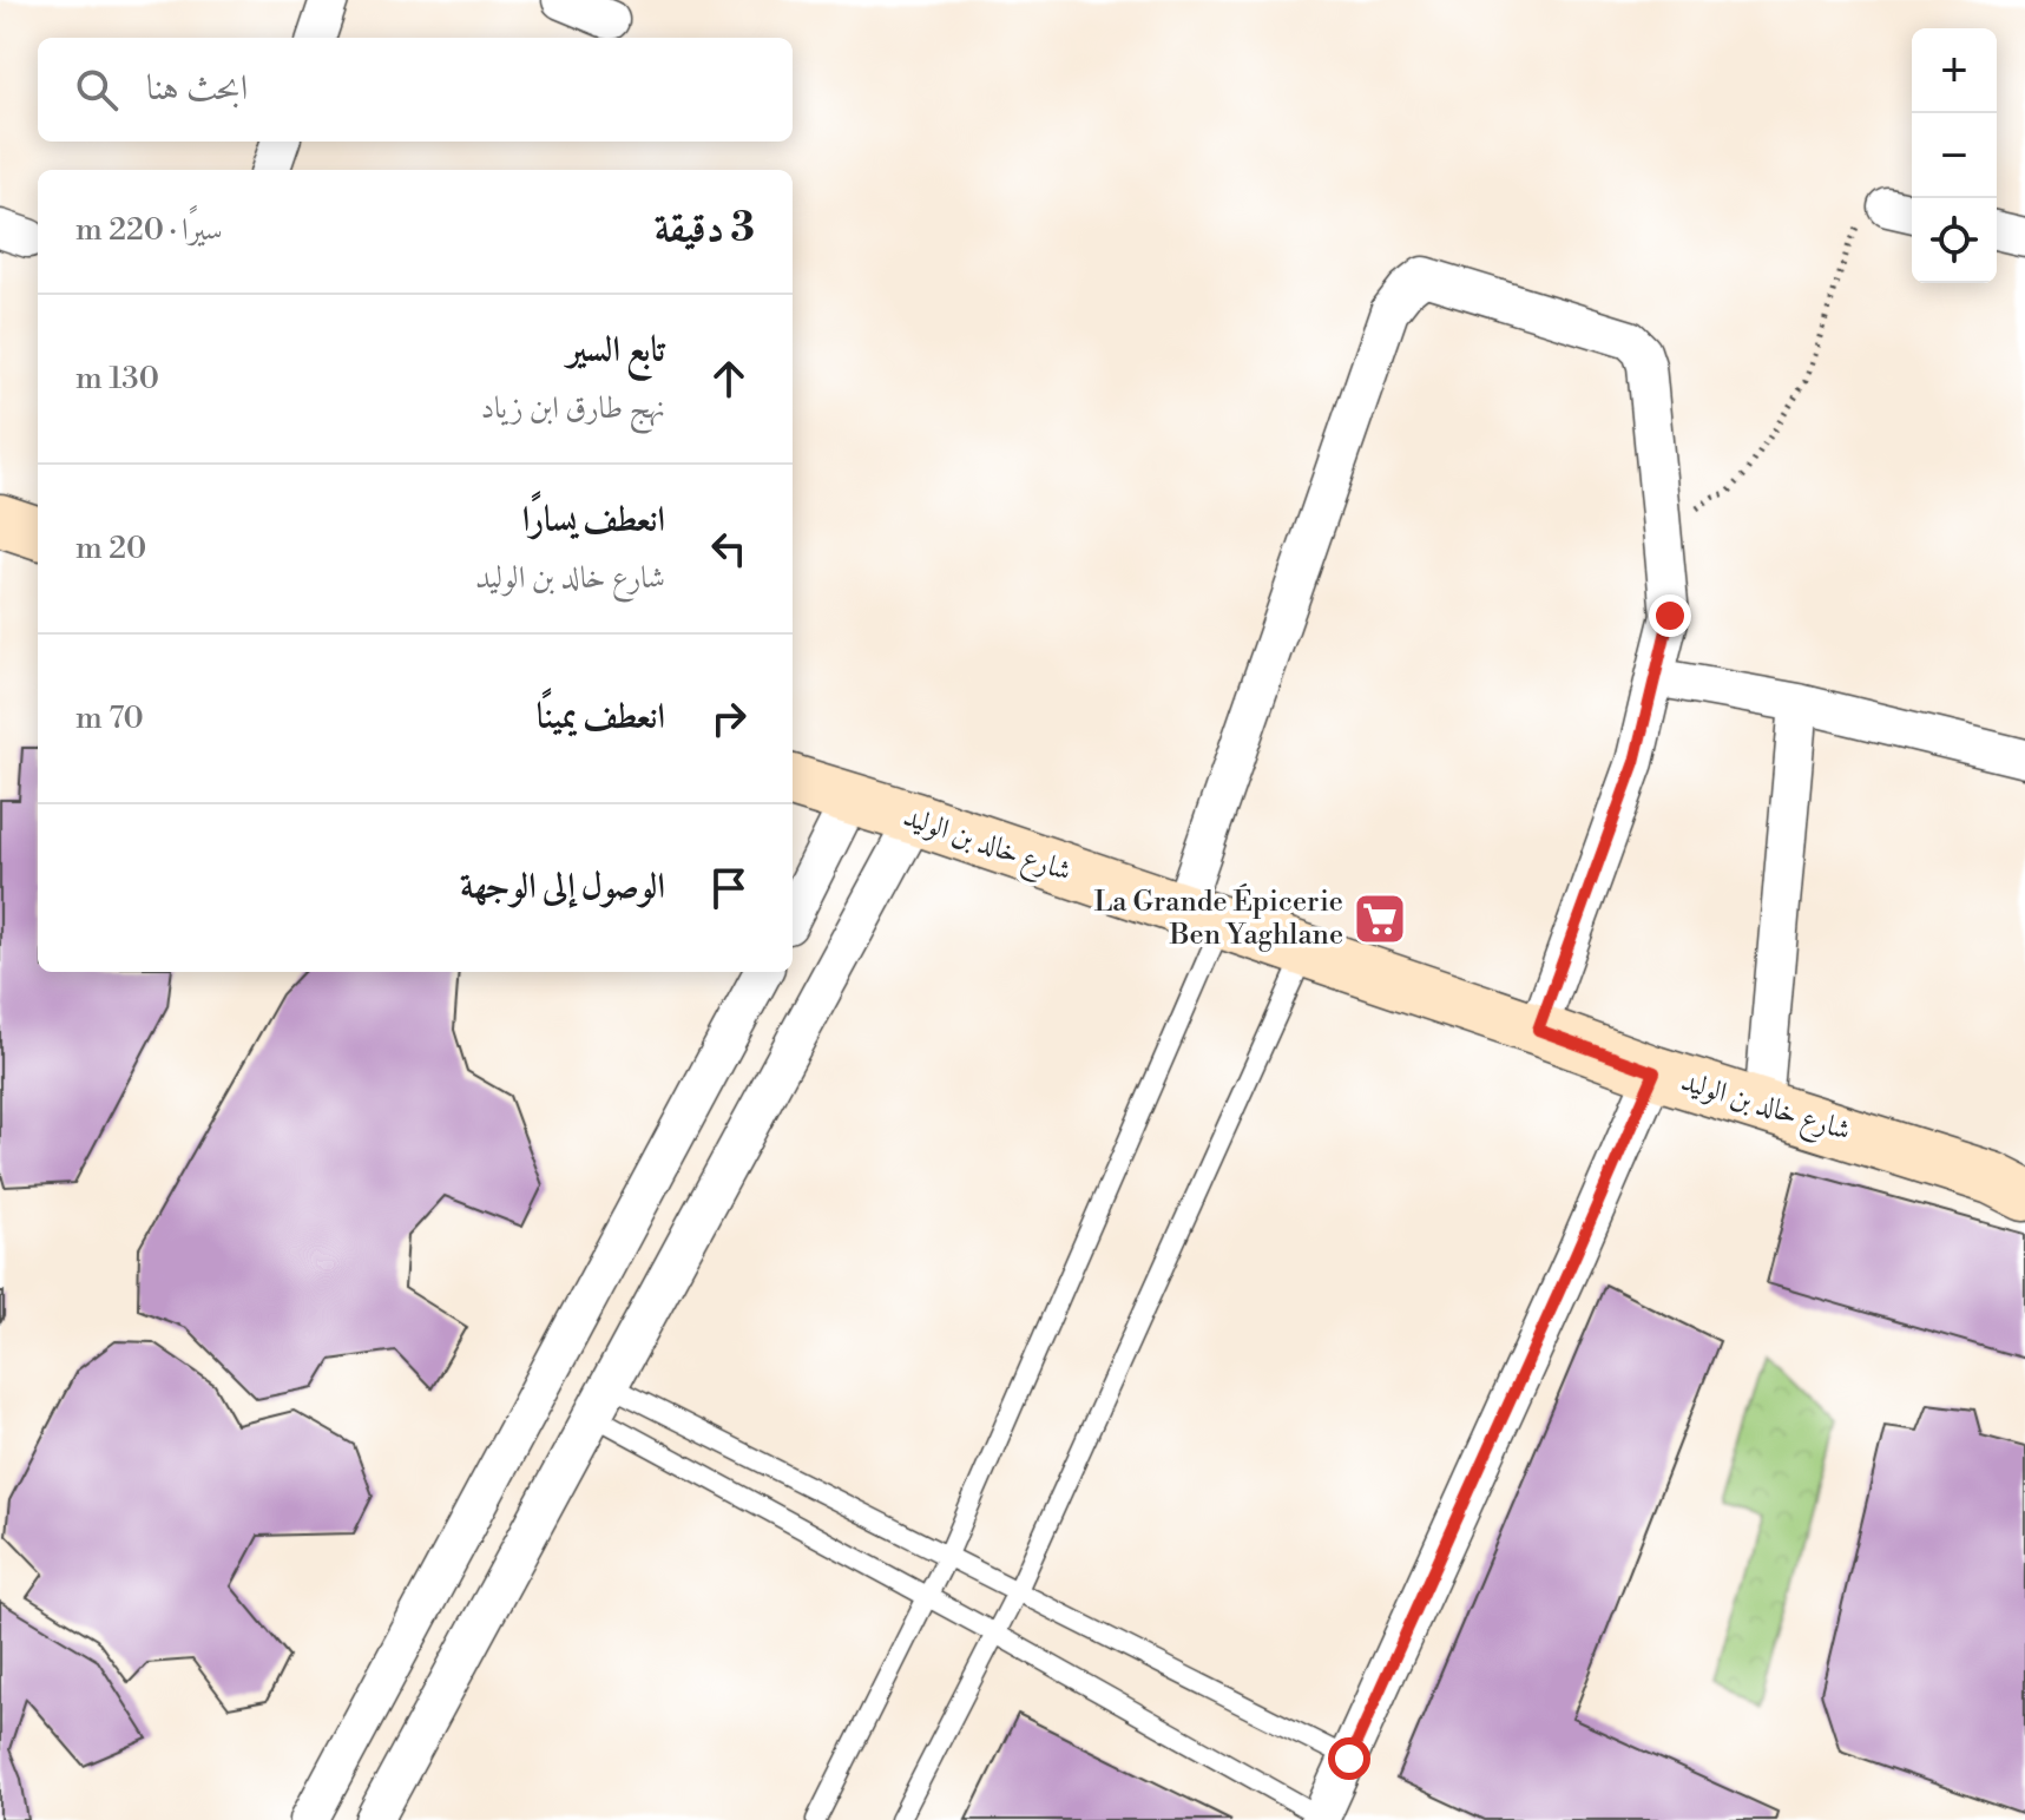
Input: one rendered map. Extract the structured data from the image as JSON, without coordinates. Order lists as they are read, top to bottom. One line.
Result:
{"streets":{"street":["شارع خالد بن الوليد"]},"places":{"supermarket":["La Grande Épicerie Ben Yaghlane"]},"page":{"map_buttons":["+","−"],"search":"ابحث هنا","heading":["3 دقيقة","سيرًا · 220 m"],"list":[["تابع السير","نهج طارق ابن زياد","130 m"],["انعطف يسارًا","شارع خالد بن الوليد","20 m"],["انعطف يمينًا","70 m"],"الوصول إلى الوجهة"]}}
